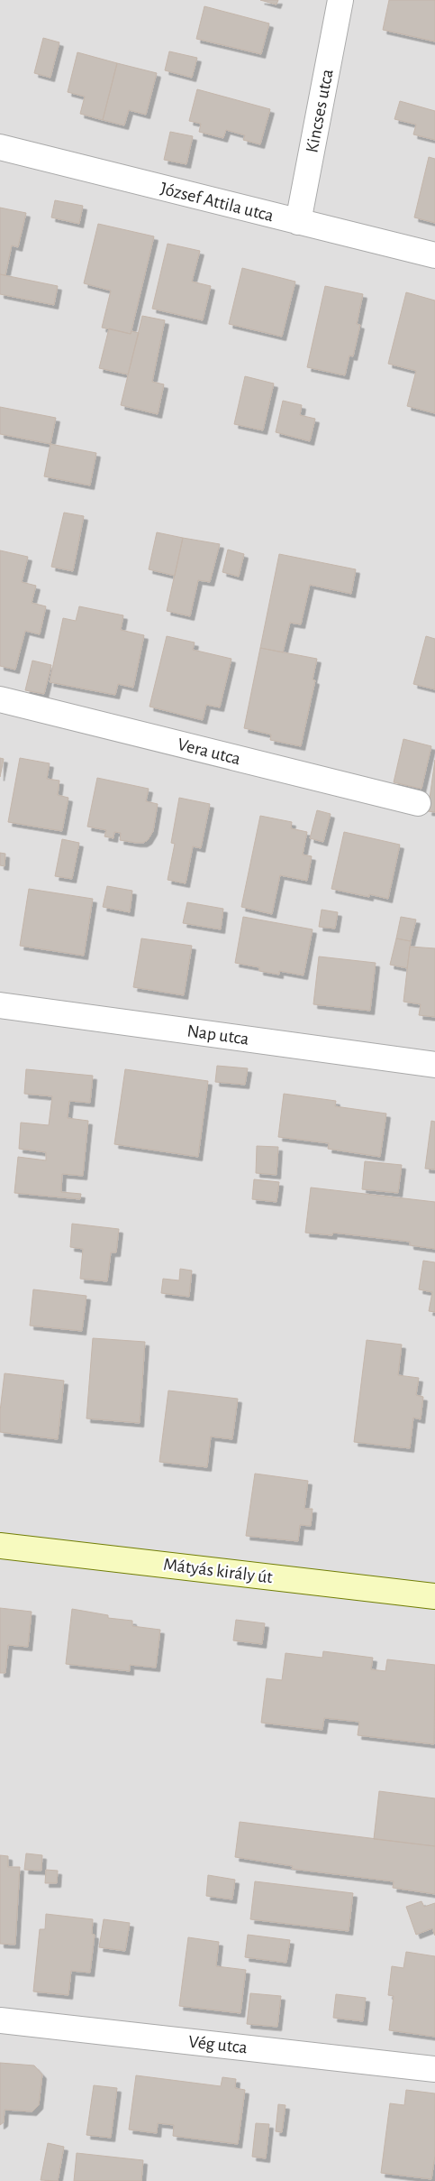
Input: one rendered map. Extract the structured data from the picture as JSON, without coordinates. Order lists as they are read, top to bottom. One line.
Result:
{"streets":{"street":["Kincses utca","József Attila utca","Vera utca","Nap utca","Mátyás király út","Vég utca"]},"crossings":[["Kincses utca","József Attila utca"]]}
